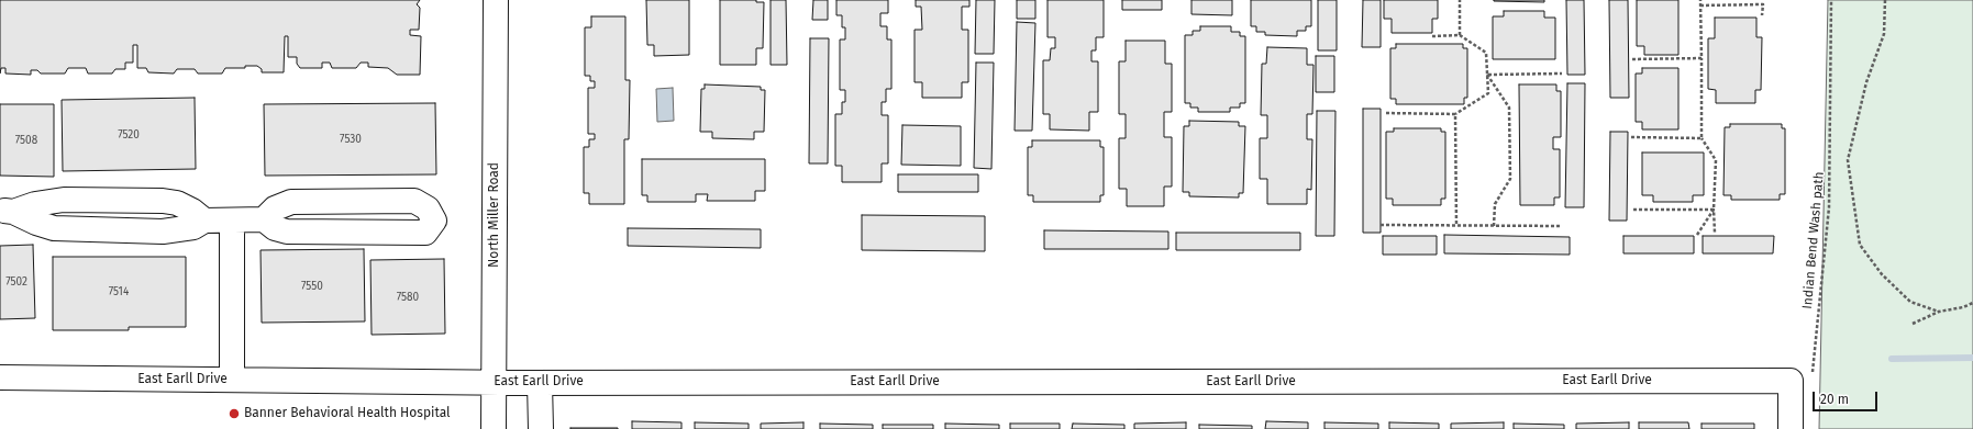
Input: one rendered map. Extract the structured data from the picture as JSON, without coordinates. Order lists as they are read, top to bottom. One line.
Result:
{"streets":{"street":["North Miller Road","East Earll Drive"],"path":["Indian Bend Wash path"]},"crossings":[["North Miller Road","East Earll Drive"],["Indian Bend Wash path","East Earll Drive"]],"places":["Banner Behavioral Health Hospital"],"house_numbers":["7520","7530","7508","7502","7550","7514","7580"],"scale_bar":"20 m"}
